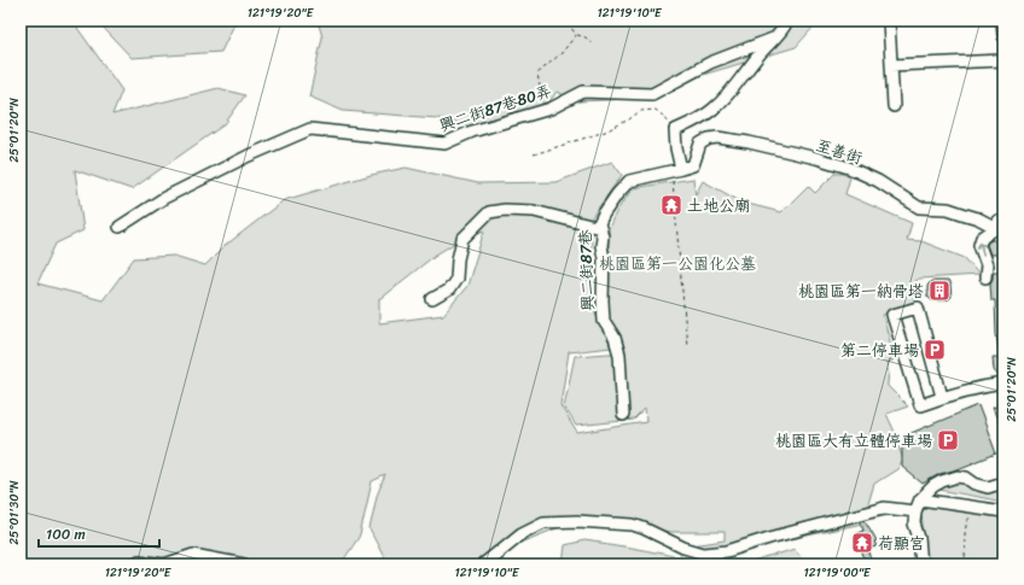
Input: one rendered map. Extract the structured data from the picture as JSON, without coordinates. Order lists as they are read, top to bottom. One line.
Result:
{"streets":{"street":["興二街87巷80弄","至善街","興二街87巷"]},"crossings":[["至善街","興二街87巷"]],"parks":["桃園區第一公園化公墓"],"places":{"temple":["土地公廟","荷顯宮"],"building":["桃園區第一納骨塔"],"parking":["第二停車場","桃園區大有立體停車場"]},"scale_bar":"100 m","coordinates":["121°19'20\"E","121°19'10\"E","25°01'20\"N","25°01'30\"N","121°19'00\"E"]}
